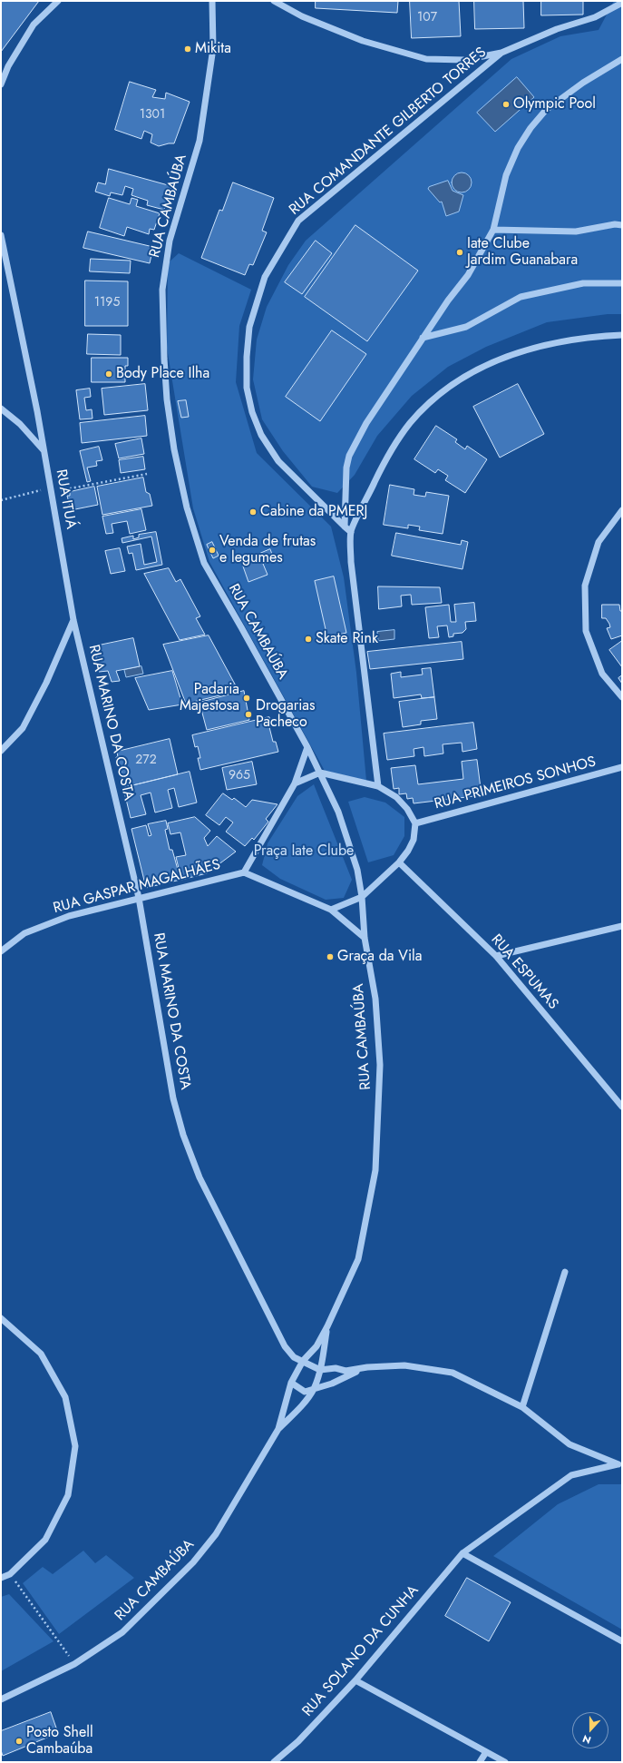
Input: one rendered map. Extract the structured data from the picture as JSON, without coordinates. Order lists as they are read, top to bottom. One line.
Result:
{"streets":{"street":["RUA COMANDANTE GILBERTO TORRES","RUA CAMBAÚBA","RUA ITUÁ","RUA MARINO DA COSTA","RUA PRIMEIROS SONHOS","RUA GASPAR MAGALHÃES","RUA ESPUMAS","RUA SOLANO DA CUNHA"]},"crossings":[["RUA CAMBAÚBA","RUA MARINO DA COSTA"],["RUA ITUÁ","RUA MARINO DA COSTA"],["RUA MARINO DA COSTA","RUA GASPAR MAGALHÃES"]],"parks":["Praça Iate Clube"],"places":["Mikita","Olympic Pool","Iate Clube Jardim Guanabara","Body Place Ilha","Cabine da PMERJ","Venda de frutas e legumes","Skate Rink","Padaria Majestosa","Drogarias Pacheco","Graça da Vila","Posto Shell Cambaúba"],"house_numbers":["107","1301","1195","272","965"],"north":"bottom"}
